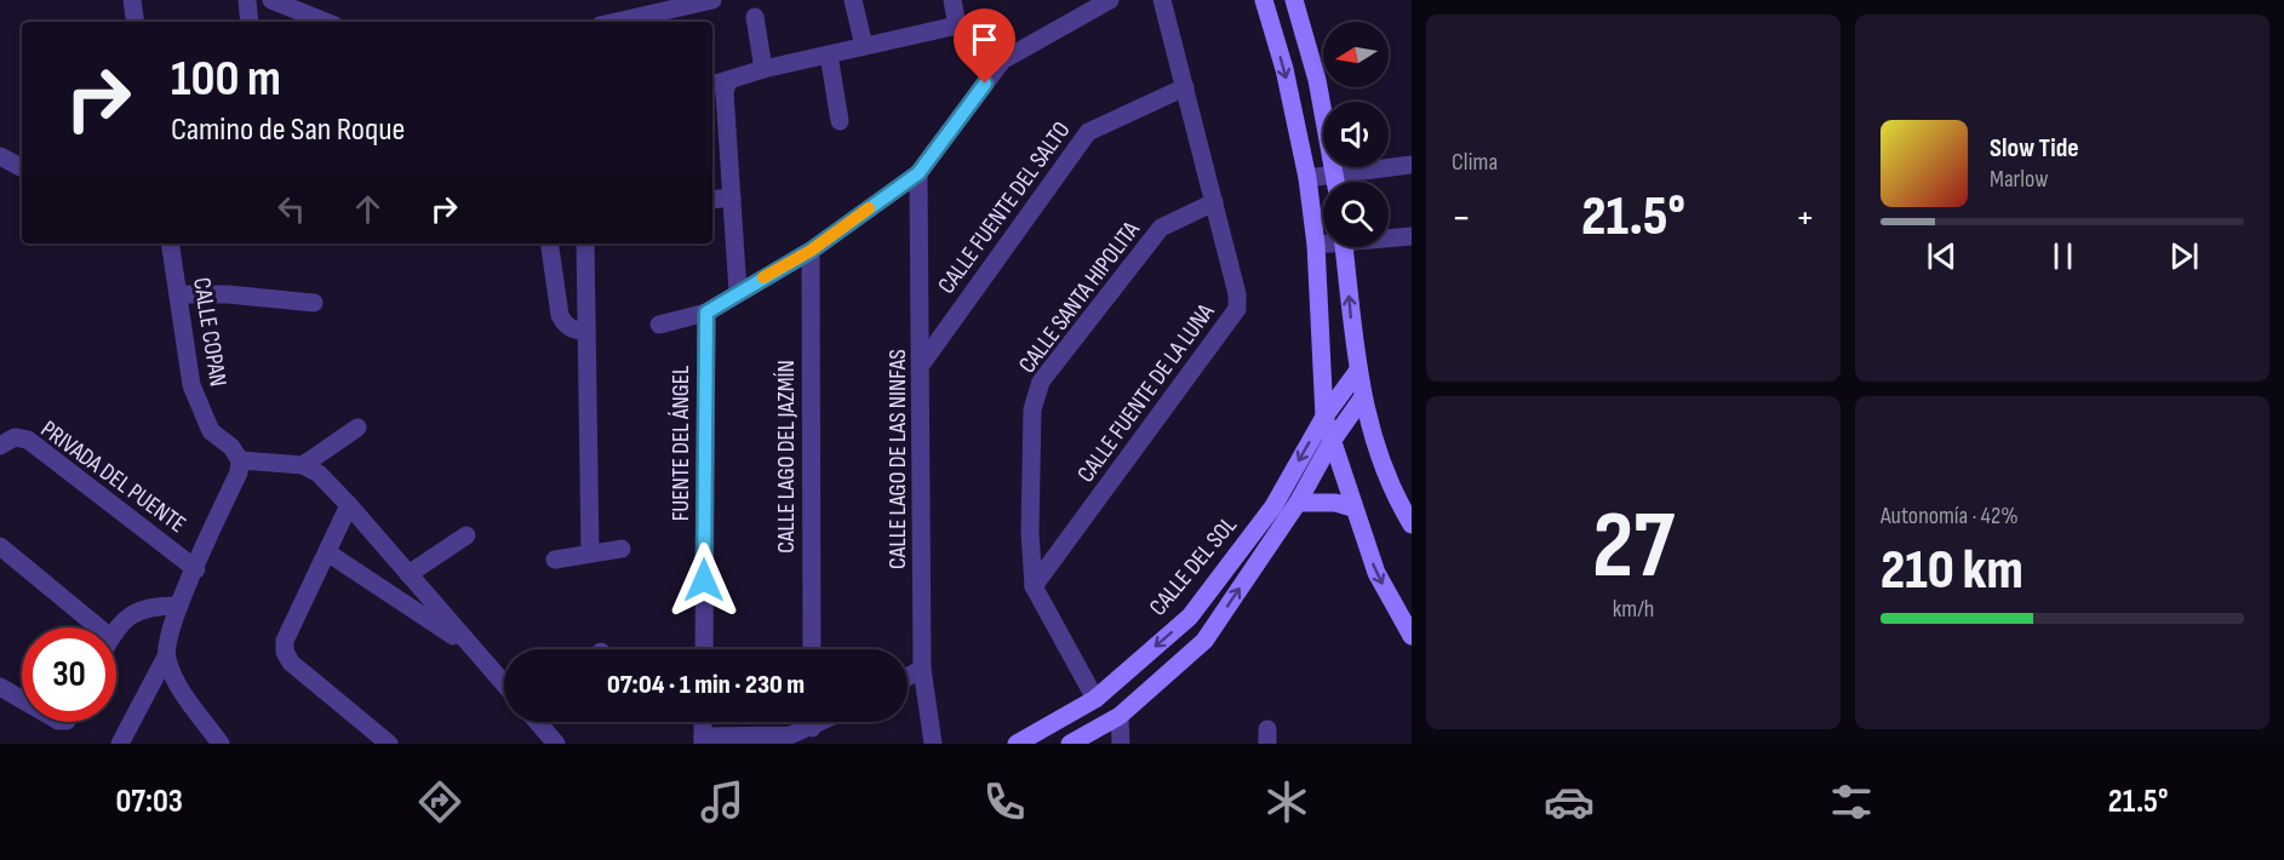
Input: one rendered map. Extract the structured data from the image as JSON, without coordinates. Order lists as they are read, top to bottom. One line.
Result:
{"streets":{"main road":["CALLE DEL SOL"],"street":["CALLE FUENTE DEL SALTO","CALLE SANTA HIPOLITA","CALLE COPAN","CALLE FUENTE DE LA LUNA","FUENTE DEL ÁNGEL","CALLE LAGO DEL JAZMÍN","CALLE LAGO DE LAS NINFAS","PRIVADA DEL PUENTE"]},"crossings":[["CALLE FUENTE DEL SALTO","CALLE FUENTE DE LA LUNA"],["CALLE FUENTE DEL SALTO","CALLE LAGO DE LAS NINFAS"],["CALLE SANTA HIPOLITA","CALLE FUENTE DE LA LUNA"],["CALLE SANTA HIPOLITA","CALLE DEL SOL"]],"north":"left","page":{"tile":["Clima",["27","km/h"],["Autonomía · 42%","210 km"]],"turn":["100 m","Camino de San Roque"],"song":["Slow Tide","Marlow"],"heat":["−","21.5°","+"],"limit":"30","trip":"07:04 · 1 min · 230 m","tabs":["07:03","21.5°"]}}
